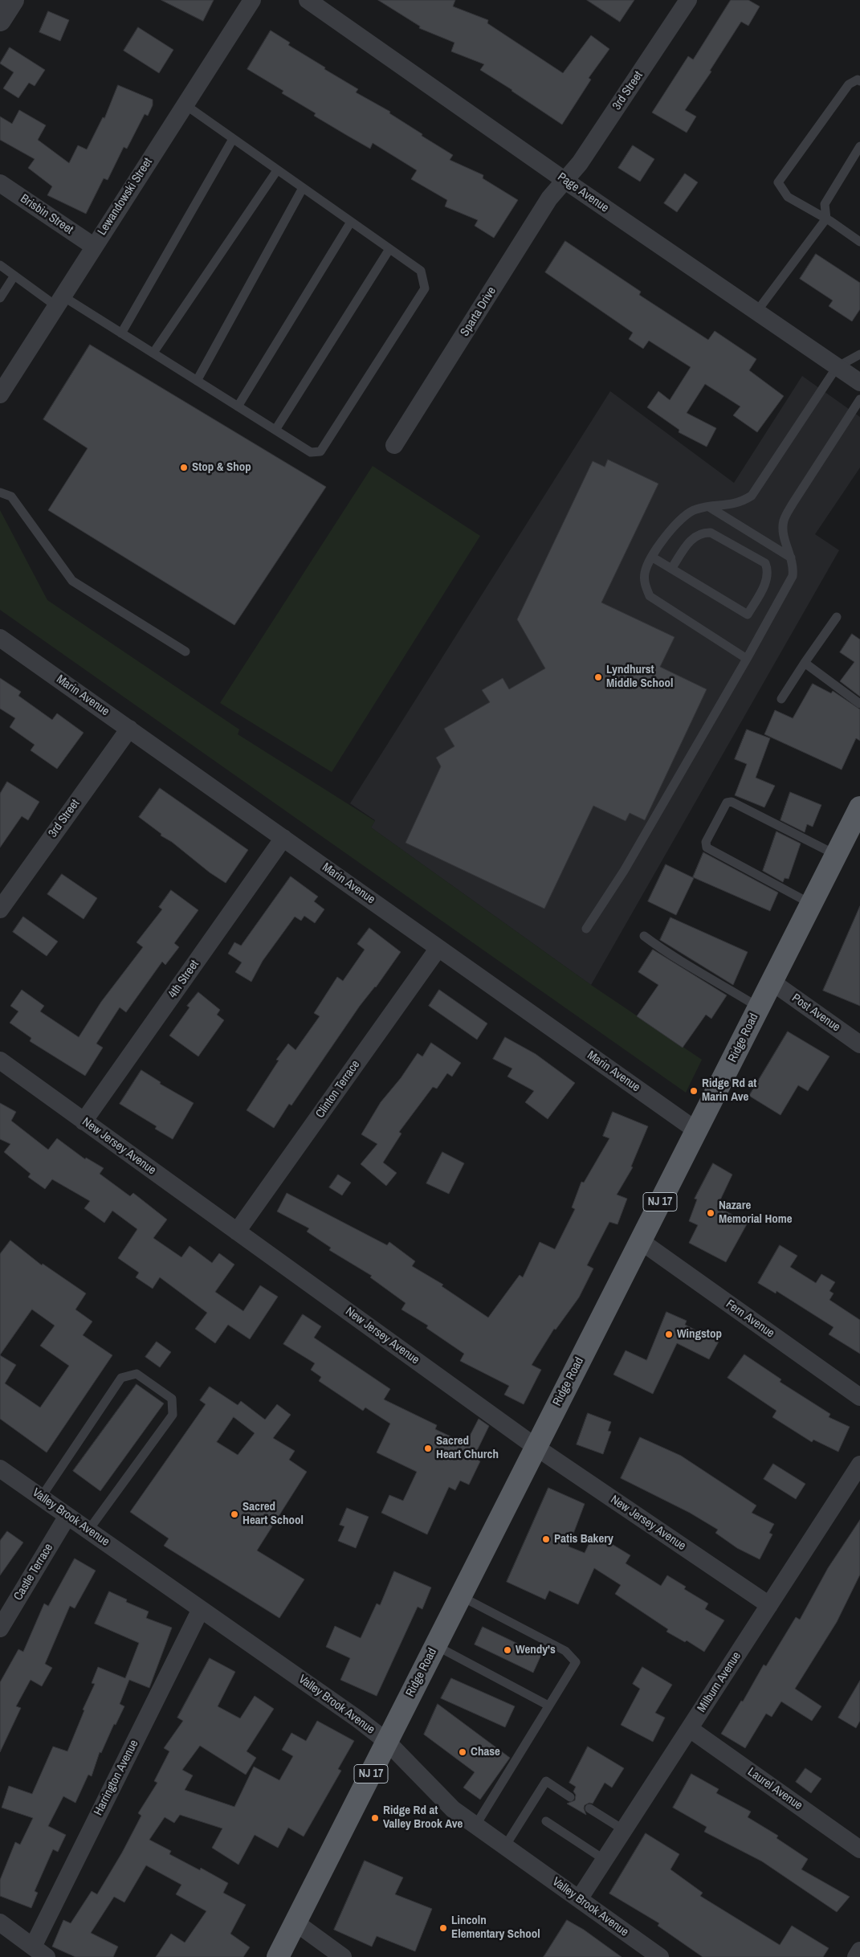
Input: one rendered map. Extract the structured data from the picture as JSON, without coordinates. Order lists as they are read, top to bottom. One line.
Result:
{"streets":{"main road":["Ridge Road","NJ 17"],"street":["3rd Street","Page Avenue","Lewandowski Street","Brisbin Street","Sparta Drive","Marin Avenue","4th Street","Post Avenue","Clinton Terrace","New Jersey Avenue","Fern Avenue","Valley Brook Avenue","Castle Terrace","Milburn Avenue","Harrington Avenue","Laurel Avenue"]},"crossings":[["3rd Street","Page Avenue"],["3rd Street","Sparta Drive"],["3rd Street","Marin Avenue"],["Page Avenue","Sparta Drive"],["Lewandowski Street","Brisbin Street"],["Marin Avenue","4th Street"],["Marin Avenue","Ridge Road"],["Marin Avenue","Clinton Terrace"],["4th Street","New Jersey Avenue"],["Post Avenue","Ridge Road"],["Ridge Road","New Jersey Avenue"],["Ridge Road","Fern Avenue"],["Ridge Road","Valley Brook Avenue"],["Clinton Terrace","New Jersey Avenue"],["New Jersey Avenue","Milburn Avenue"],["Valley Brook Avenue","Castle Terrace"],["Valley Brook Avenue","Milburn Avenue"],["Valley Brook Avenue","Harrington Avenue"],["Milburn Avenue","Laurel Avenue"]],"places":["Stop & Shop","Lyndhurst Middle School","Ridge Rd at Marin Ave","Nazare Memorial Home","Wingstop","Sacred Heart Church","Sacred Heart School","Patis Bakery","Wendy's","Chase","Ridge Rd at Valley Brook Ave","Lincoln Elementary School"]}
